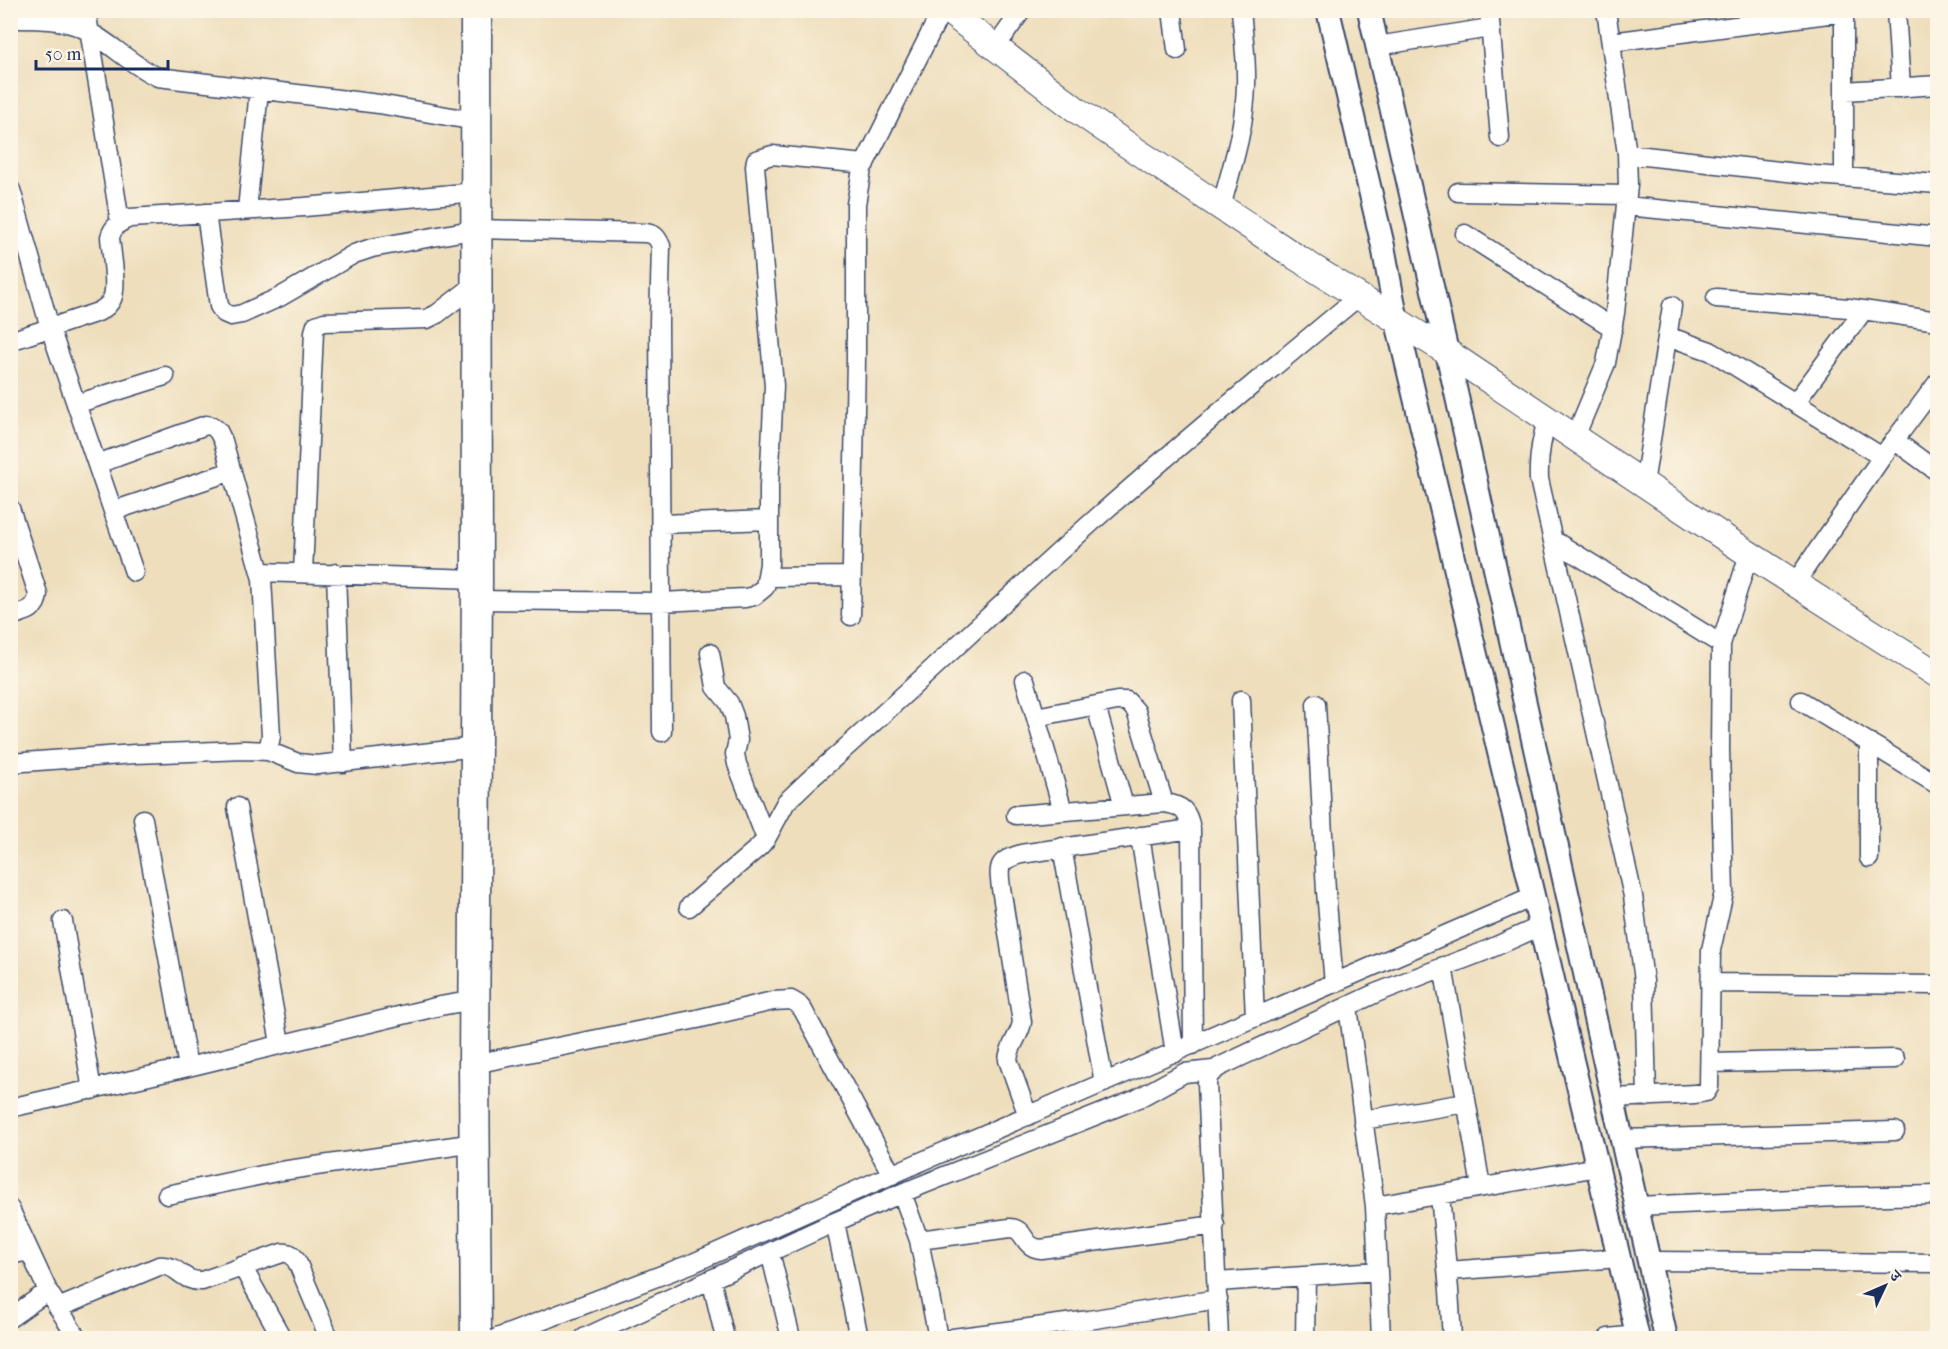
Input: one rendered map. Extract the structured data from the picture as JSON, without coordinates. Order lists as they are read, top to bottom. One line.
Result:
{"scale_bar":"50 m","north":"top right"}
